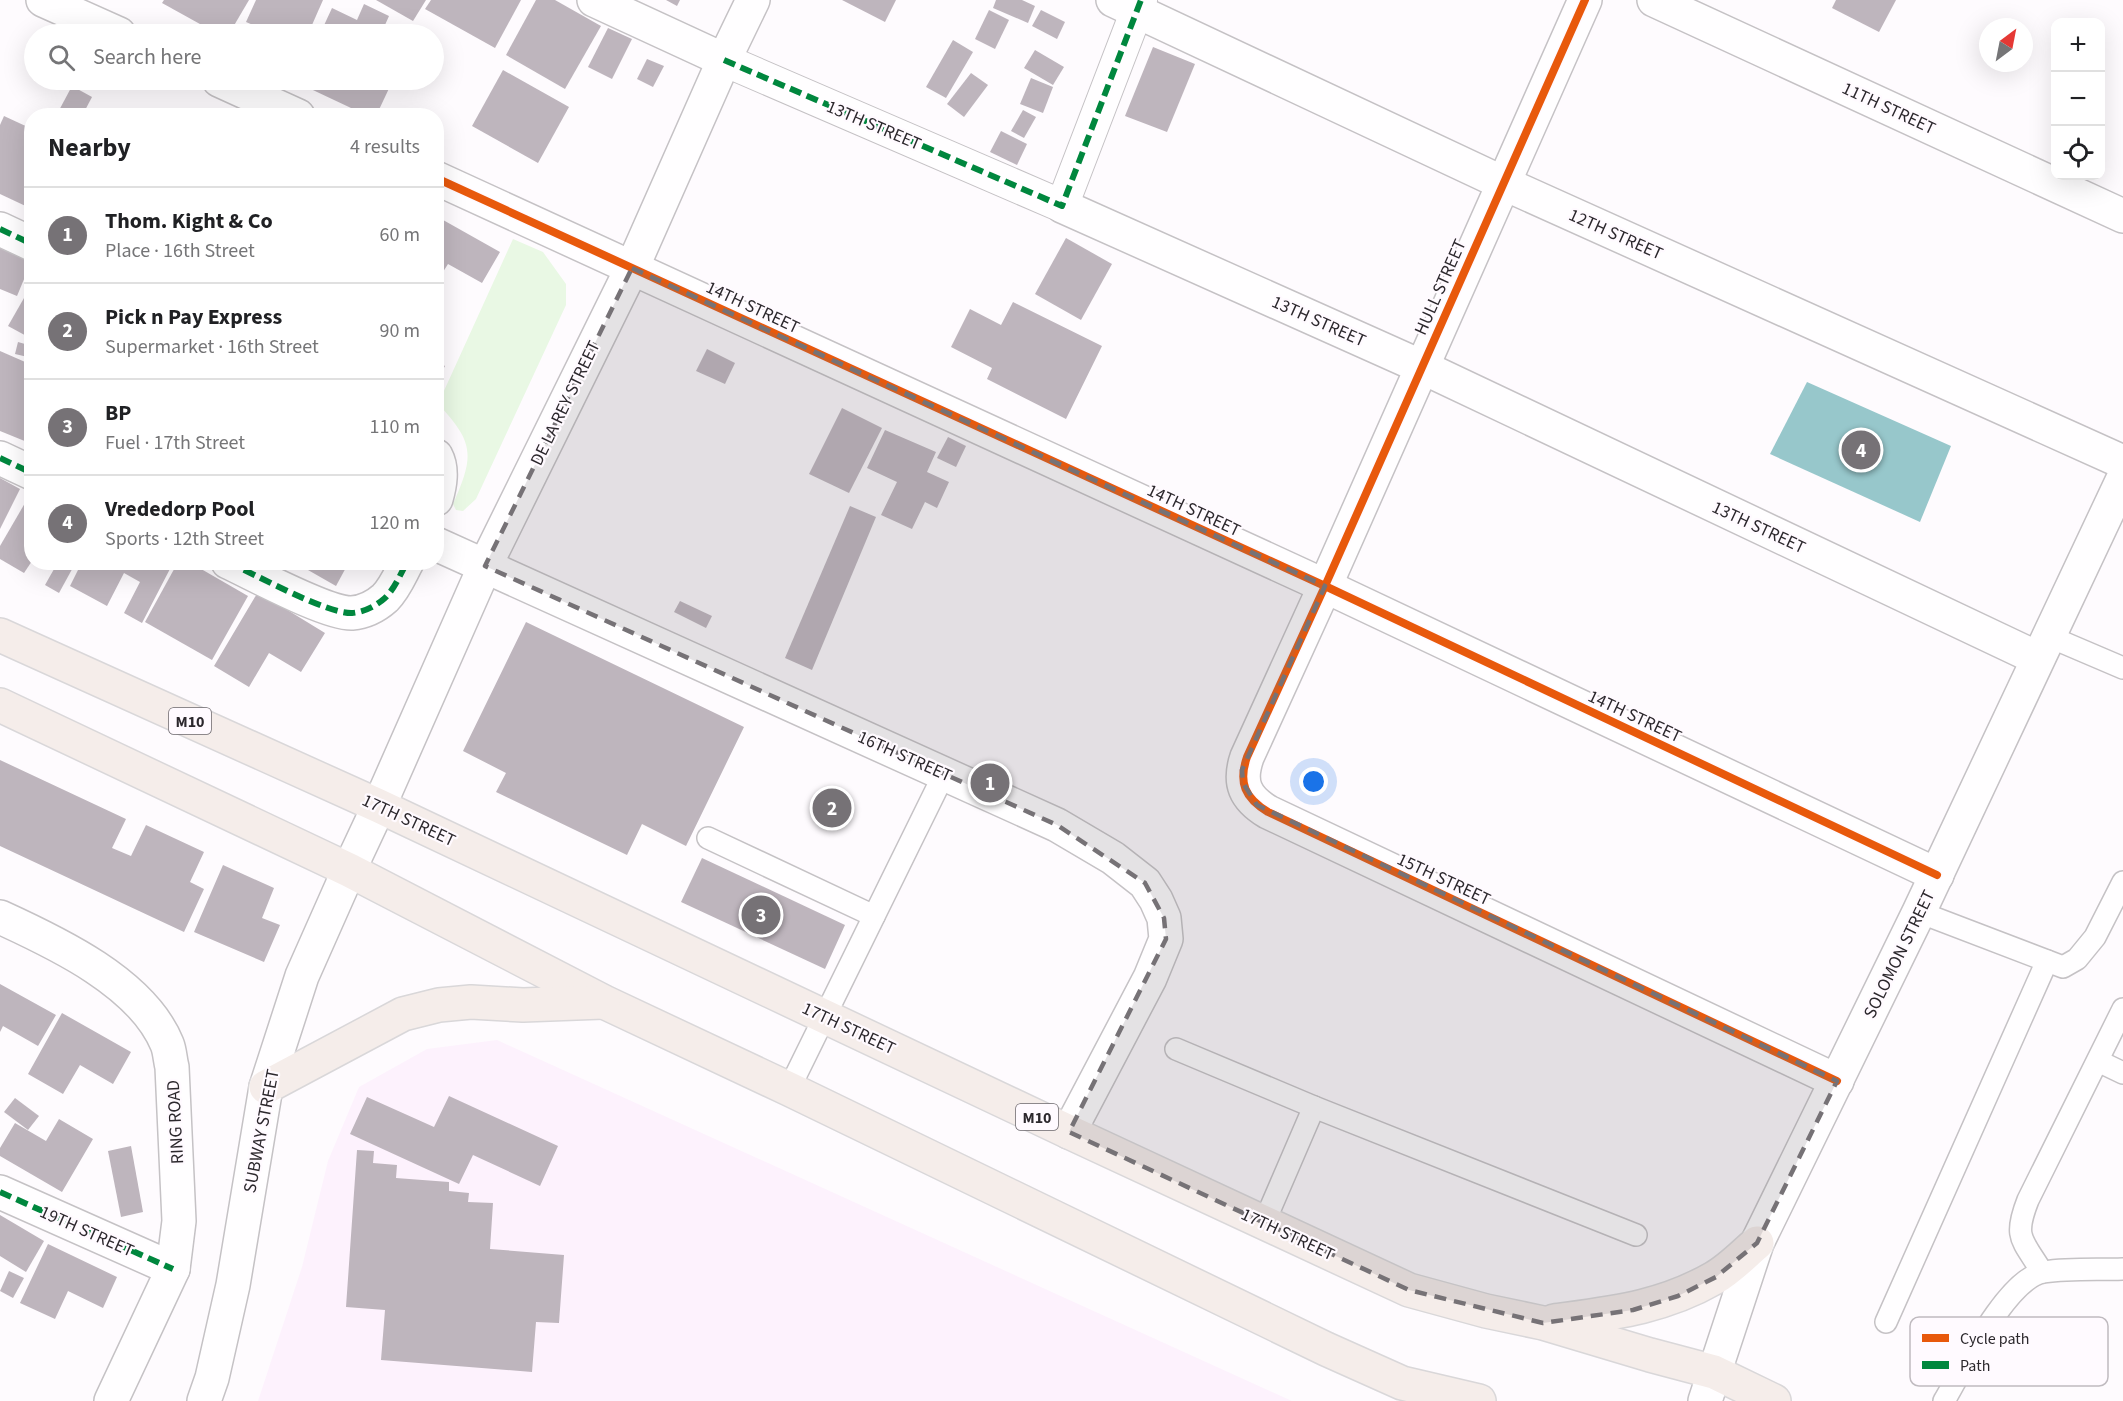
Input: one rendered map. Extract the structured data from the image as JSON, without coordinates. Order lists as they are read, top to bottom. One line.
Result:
{"streets":{"main road":["M10","17TH STREET"],"street":["11TH STREET","13TH STREET","12TH STREET","HULL STREET","14TH STREET","DE LA REY STREET","16TH STREET","15TH STREET","SOLOMON STREET","RING ROAD","SUBWAY STREET","19TH STREET"]},"crossings":[["13TH STREET","HULL STREET"],["13TH STREET","DE LA REY STREET"],["13TH STREET","SOLOMON STREET"],["12TH STREET","HULL STREET"],["HULL STREET","14TH STREET"],["HULL STREET","15TH STREET"],["14TH STREET","DE LA REY STREET"],["14TH STREET","15TH STREET"],["14TH STREET","SOLOMON STREET"],["DE LA REY STREET","16TH STREET"],["DE LA REY STREET","17TH STREET"],["DE LA REY STREET","SUBWAY STREET"],["M10","17TH STREET"],["M10","SOLOMON STREET"],["16TH STREET","17TH STREET"],["17TH STREET","SOLOMON STREET"],["17TH STREET","SUBWAY STREET"],["15TH STREET","SOLOMON STREET"],["RING ROAD","19TH STREET"]],"legend":["Cycle path","Path"],"north":"top right","page":{"map_buttons":["+","−"],"search":"Search here","heading":["Nearby","4 results"],"list":[{"mark":"1","name":"Thom. Kight & Co","note":"Place · 16th Street","value":"60 m"},{"mark":"2","name":"Pick n Pay Express","note":"Supermarket · 16th Street","value":"90 m"},{"mark":"3","name":"BP","note":"Fuel · 17th Street","value":"110 m"},{"mark":"4","name":"Vrededorp Pool","note":"Sports · 12th Street","value":"120 m"}],"pins":["4","1","2","3"]}}
